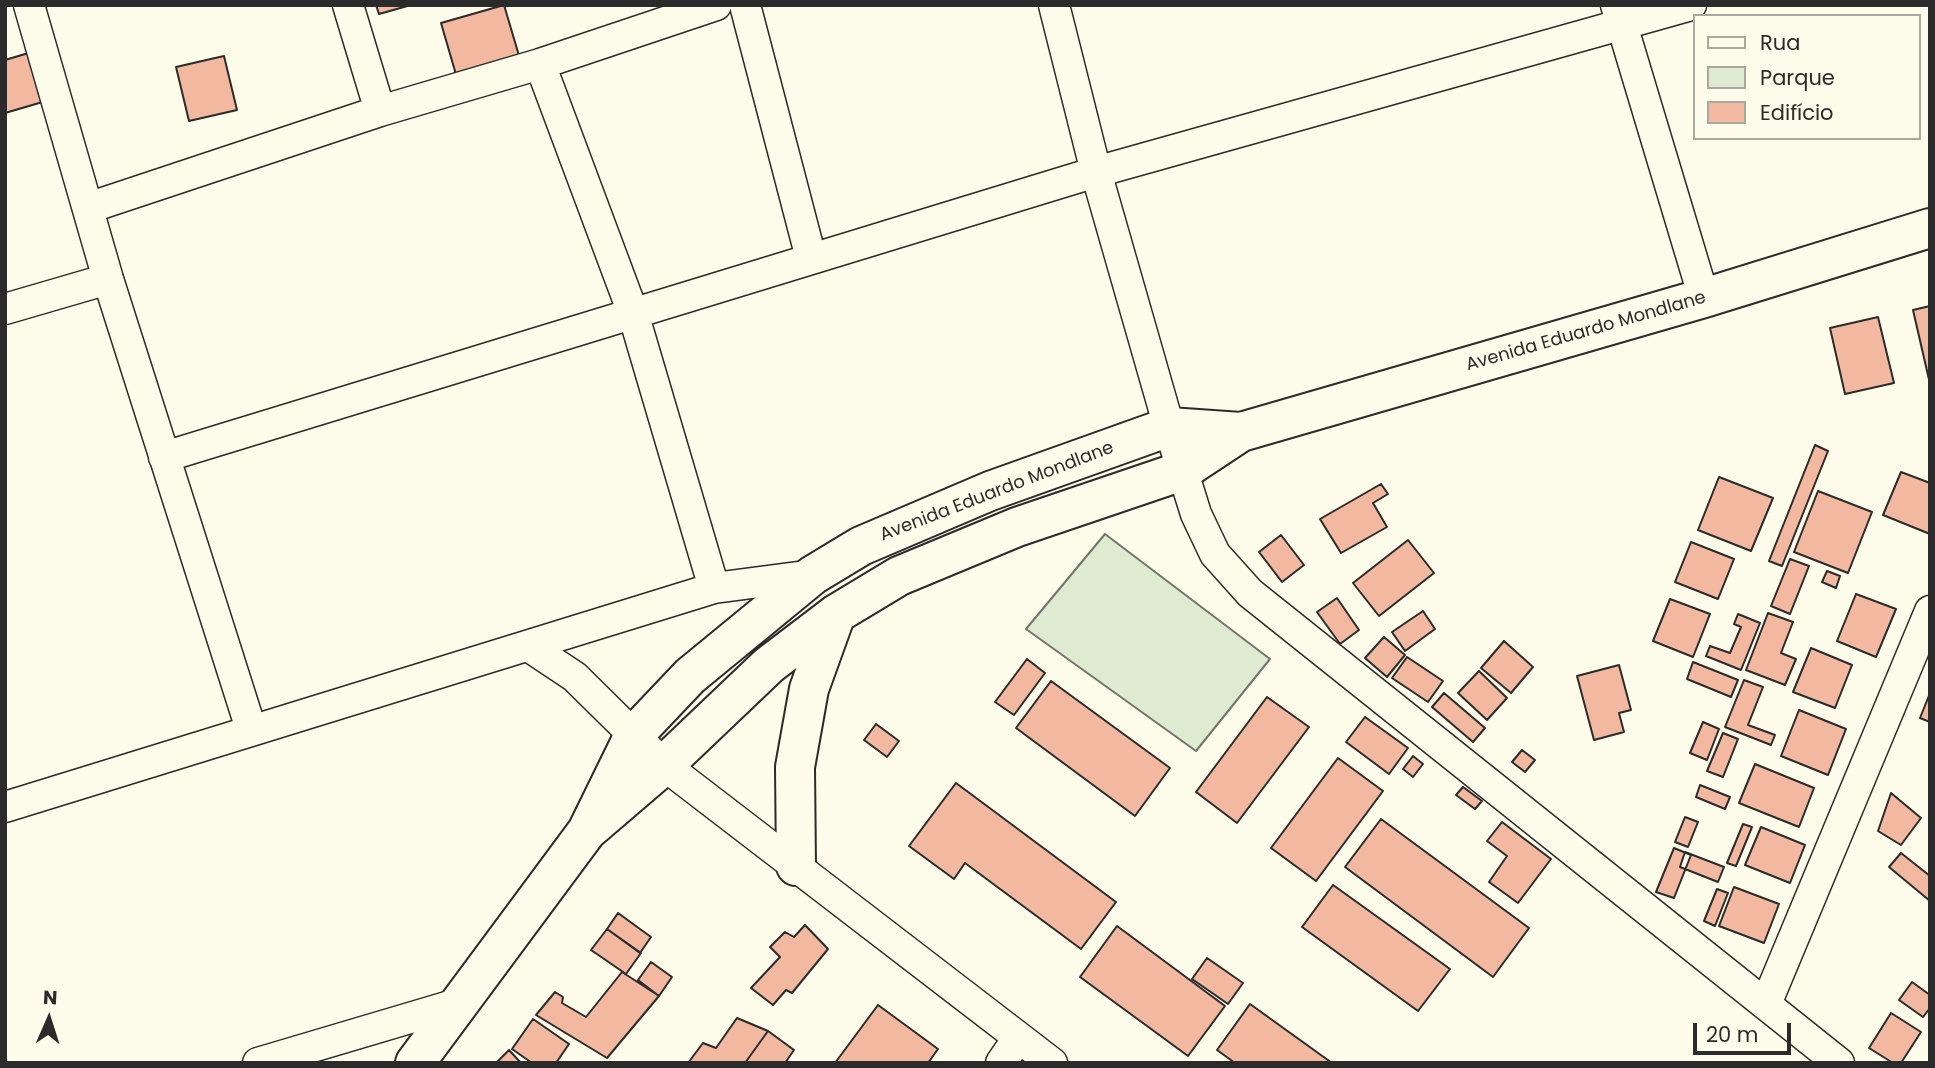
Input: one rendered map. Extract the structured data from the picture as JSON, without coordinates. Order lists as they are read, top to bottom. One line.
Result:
{"streets":{"main road":["Avenida Eduardo Mondlane"]},"legend":["Rua","Parque","Edifício"],"scale_bar":"20 m","north":"top"}
